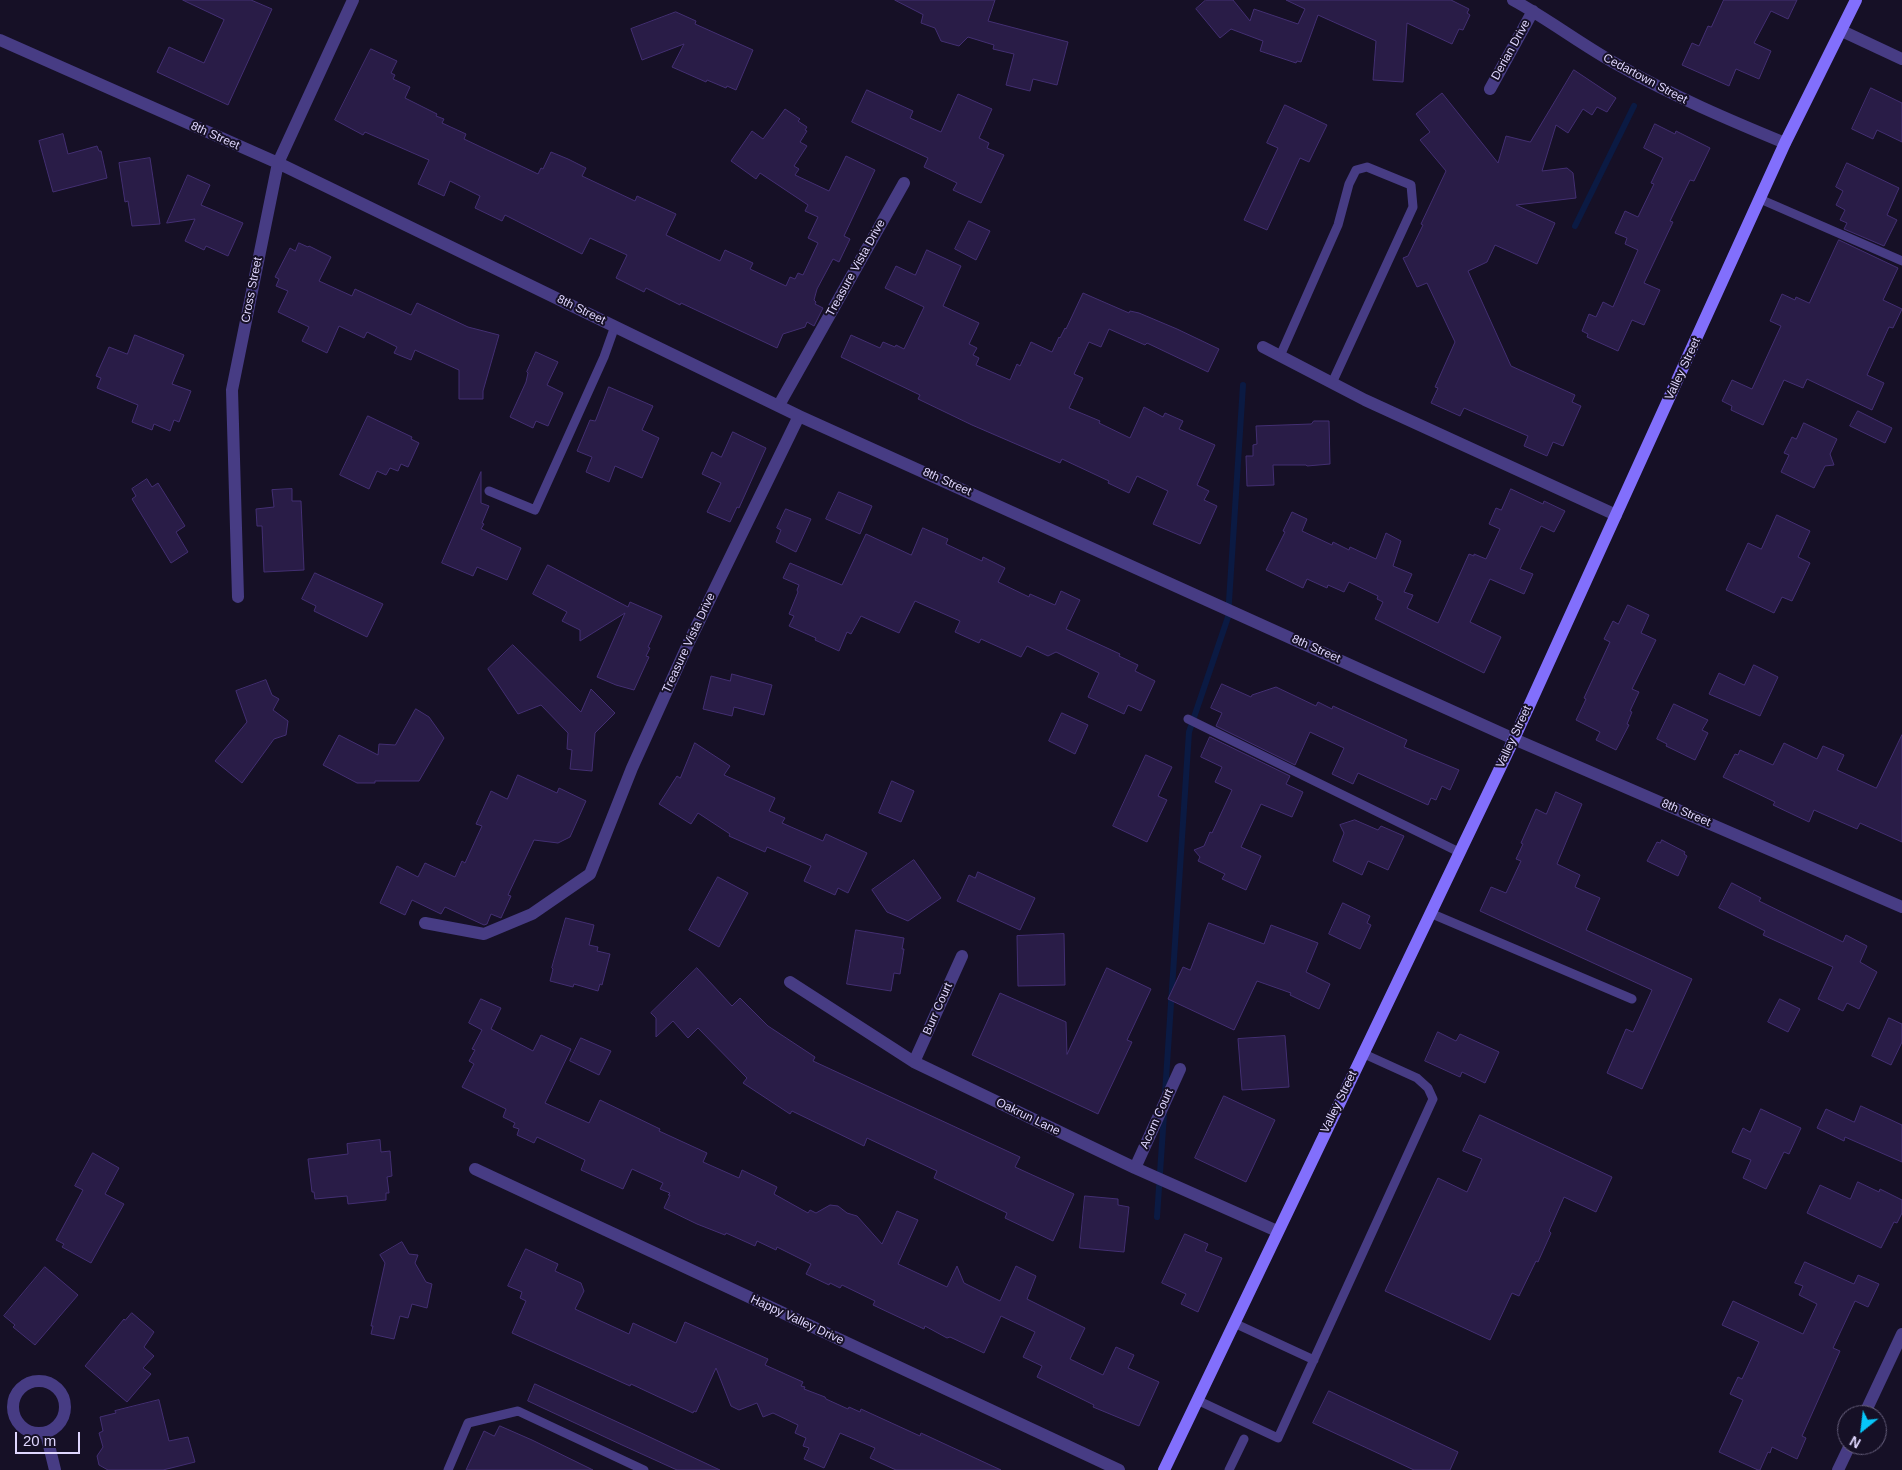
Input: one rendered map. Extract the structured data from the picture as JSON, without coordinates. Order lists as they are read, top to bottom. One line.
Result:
{"streets":{"street":["Derian Drive","Cedartown Street","8th Street","Treasure Vista Drive","Cross Street","Valley Street","Burr Court","Oakrun Lane","Acorn Court","Happy Valley Drive"]},"crossings":[["Derian Drive","Cedartown Street"],["Cedartown Street","Valley Street"],["8th Street","Treasure Vista Drive"],["8th Street","Cross Street"],["8th Street","Valley Street"],["Valley Street","Oakrun Lane"],["Burr Court","Oakrun Lane"],["Oakrun Lane","Acorn Court"]],"scale_bar":"20 m","north":"bottom left"}
